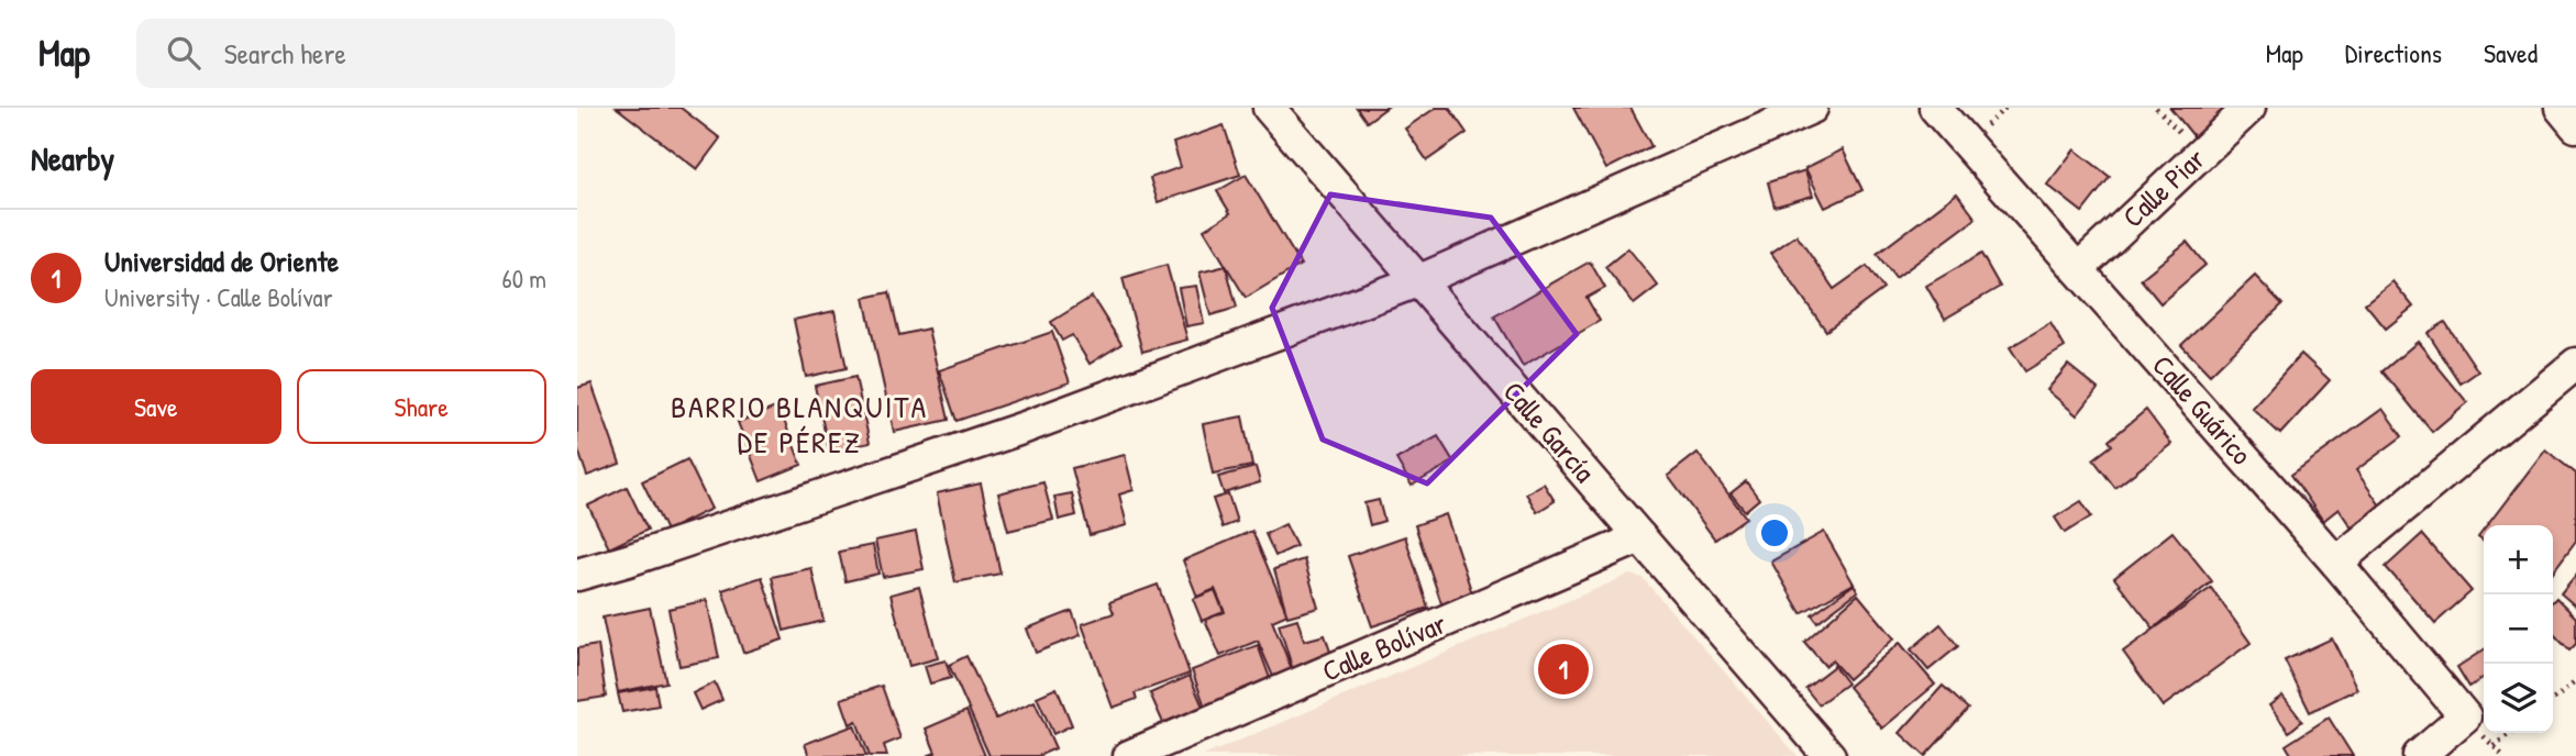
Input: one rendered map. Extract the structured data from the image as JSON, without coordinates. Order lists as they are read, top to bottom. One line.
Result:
{"streets":{"street":["Calle Piar","Calle Guárico","Calle García","Calle Bolívar"]},"crossings":[["Calle Piar","Calle Guárico"],["Calle García","Calle Bolívar"]],"districts":["BARRIO BLANQUITA DE PÉREZ"],"page":{"header":"Map","search":"Search here","nav":["Map","Directions","Saved"],"heading":"Nearby","list":[{"mark":"1","name":"Universidad de Oriente","note":"University · Calle Bolívar","value":"60 m"}],"buttons":["Save","Share"],"map_buttons":["+","−"],"pins":"1"}}
